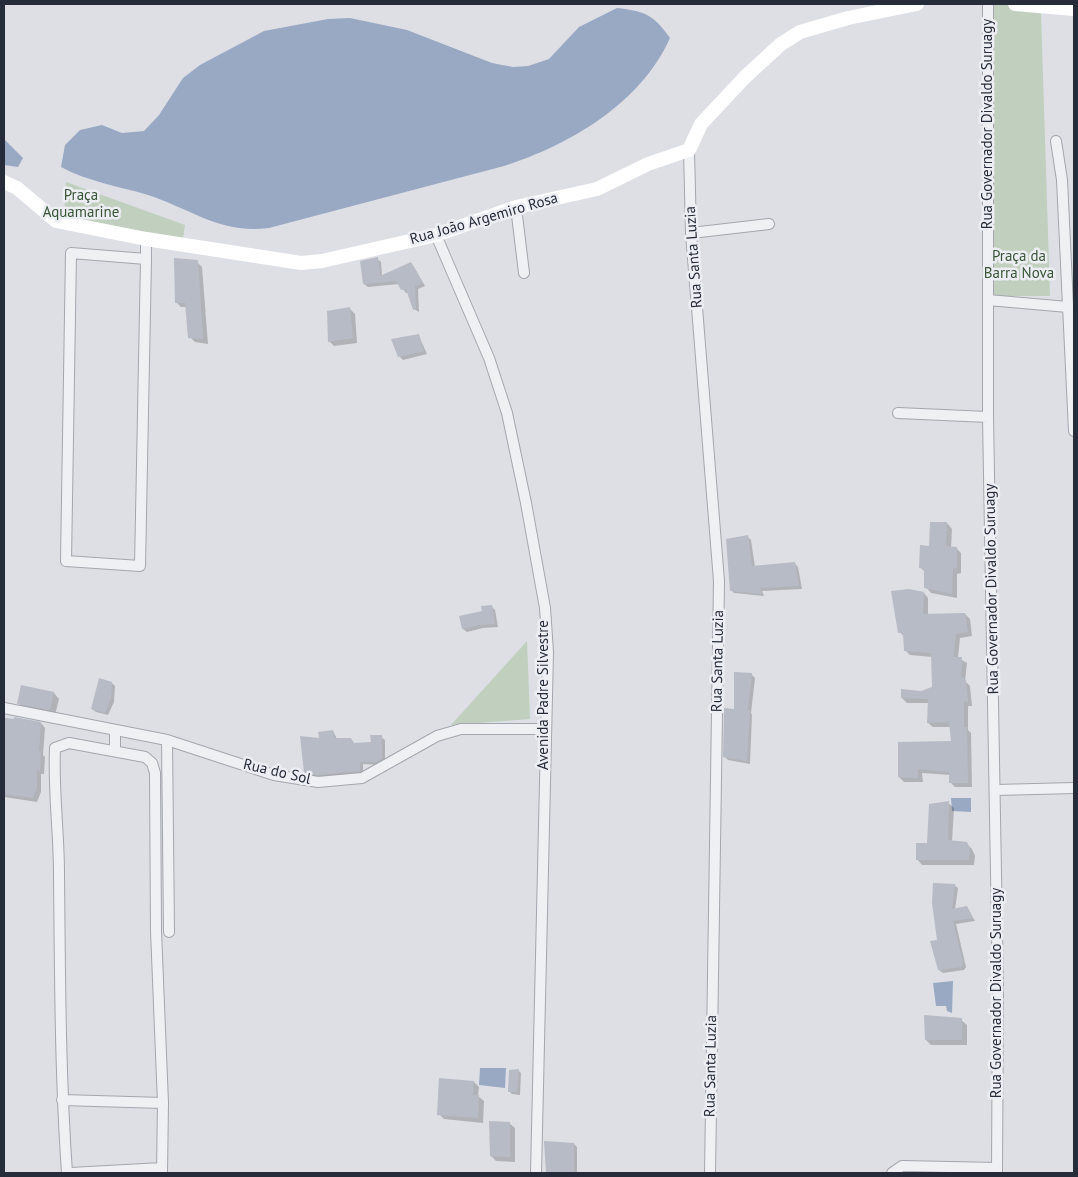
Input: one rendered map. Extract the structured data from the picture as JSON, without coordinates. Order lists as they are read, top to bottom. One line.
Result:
{"streets":{"street":["Rua Governador Divaldo Suruagy","Rua João Argemiro Rosa","Rua Santa Luzia","Avenida Padre Silvestre","Rua do Sol"]},"crossings":[["Rua João Argemiro Rosa","Rua Santa Luzia"],["Rua João Argemiro Rosa","Avenida Padre Silvestre"],["Avenida Padre Silvestre","Rua do Sol"]],"parks":["Praça Aquamarine","Praça da Barra Nova"]}
